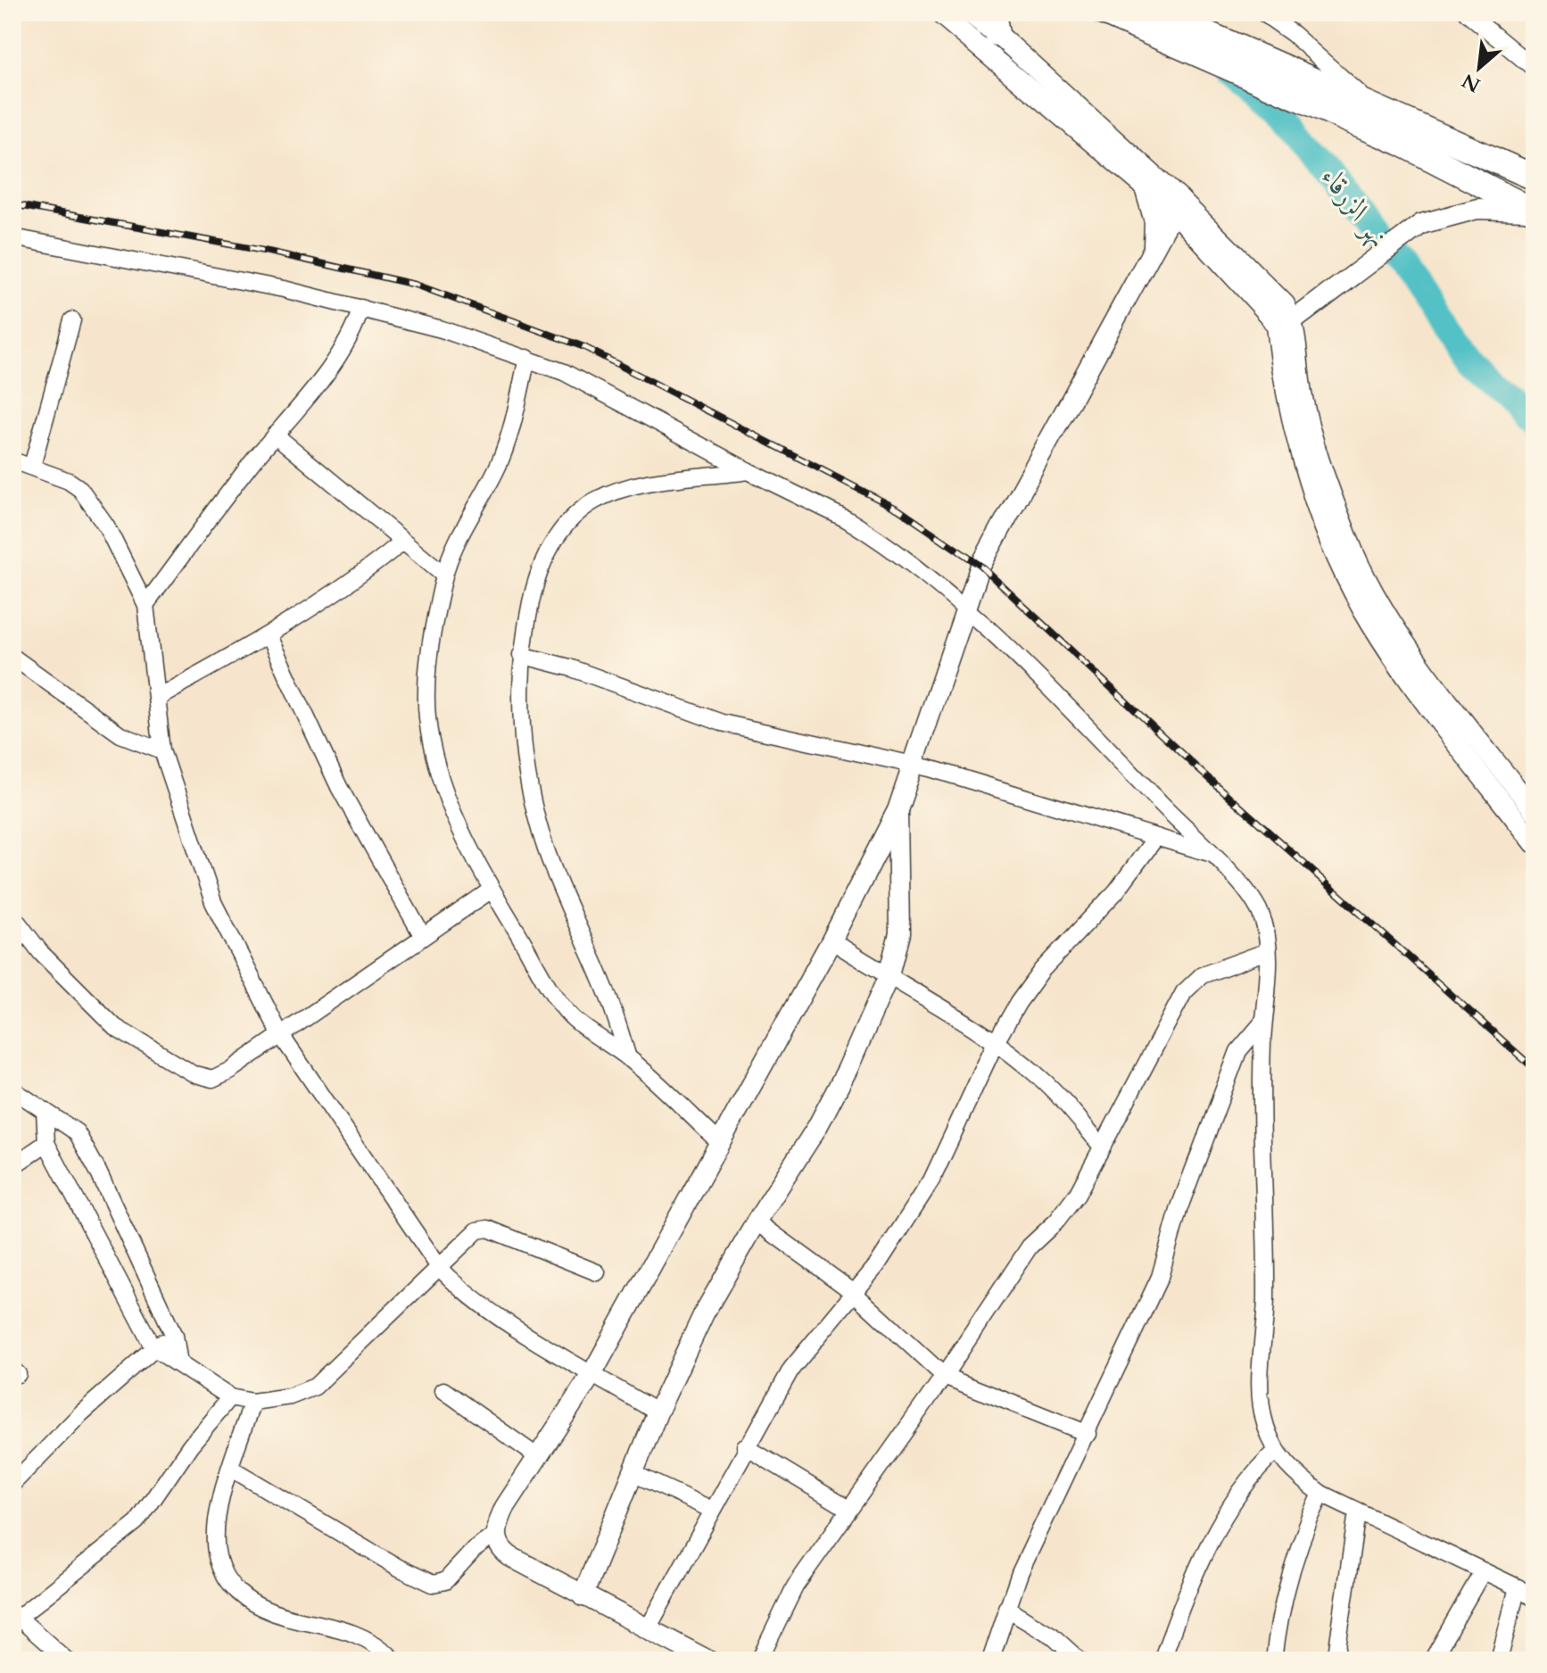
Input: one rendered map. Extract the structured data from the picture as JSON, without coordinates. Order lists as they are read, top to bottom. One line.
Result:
{"water":["نهر الزرقاء"],"north":"bottom left"}
